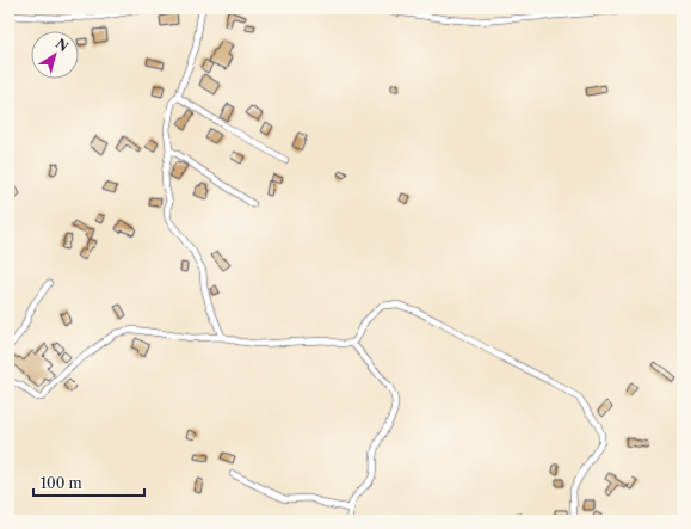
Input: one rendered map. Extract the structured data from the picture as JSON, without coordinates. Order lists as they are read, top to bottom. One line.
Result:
{"scale_bar":"100 m","north":"top right"}
